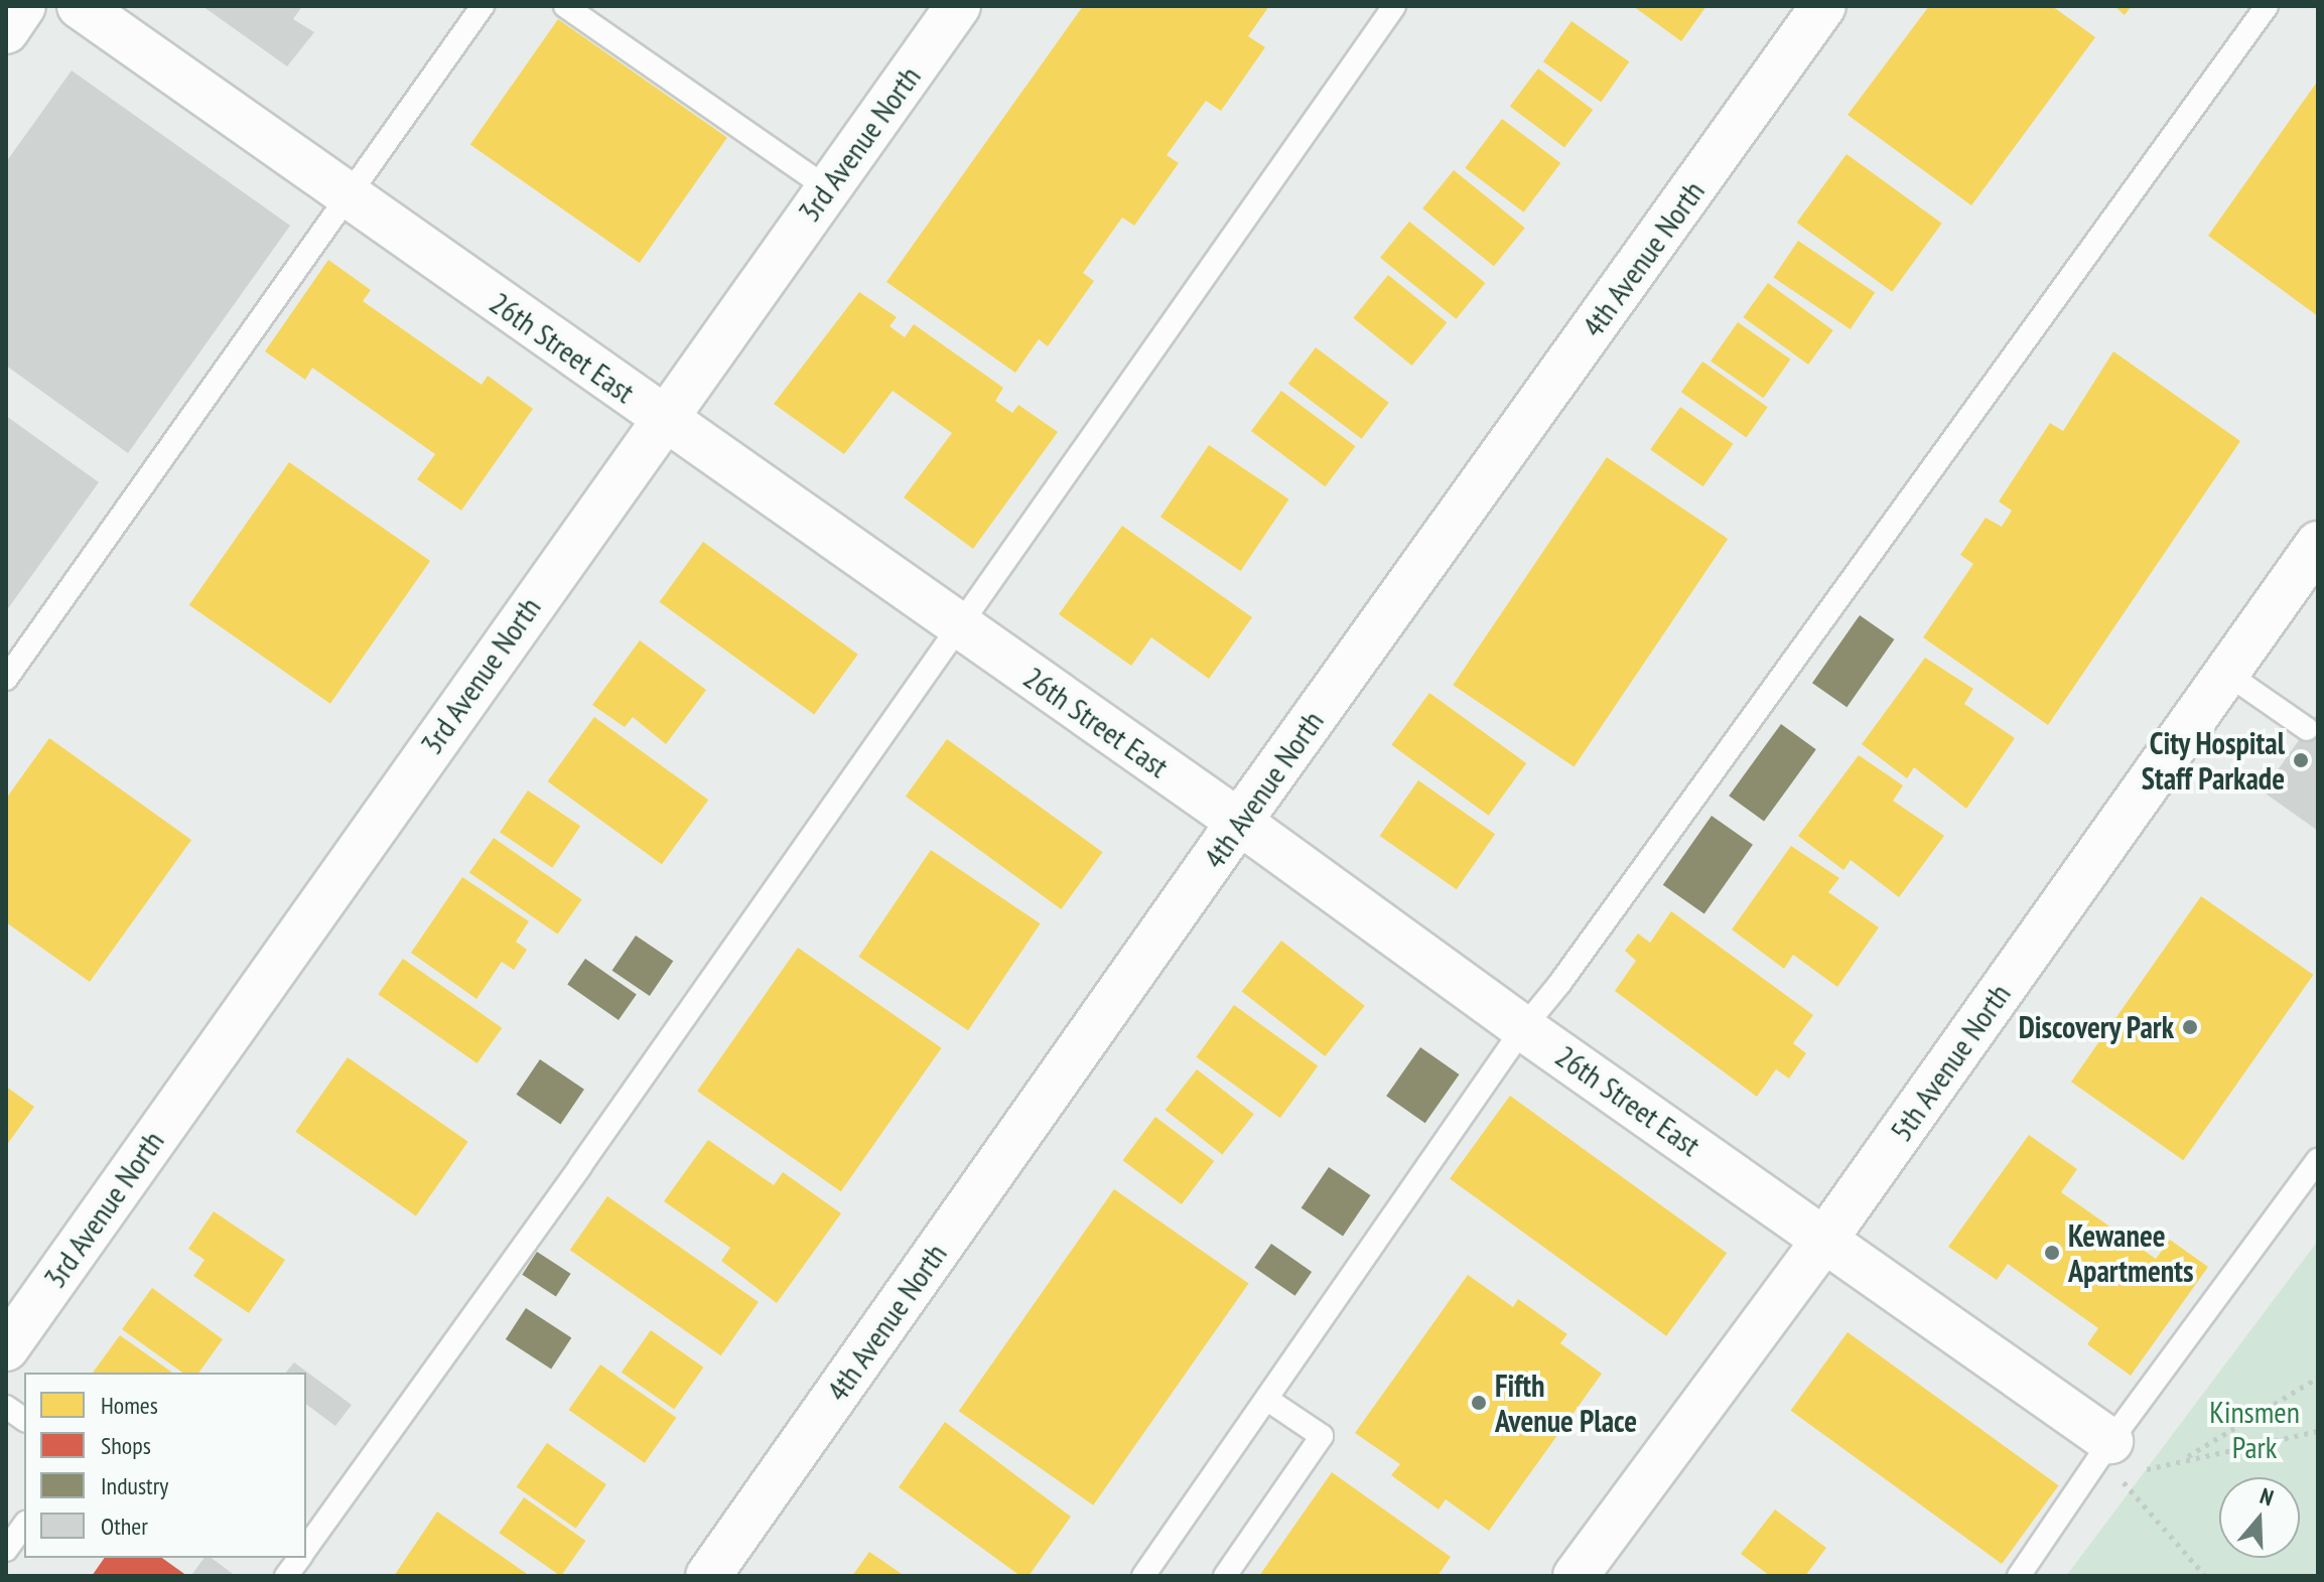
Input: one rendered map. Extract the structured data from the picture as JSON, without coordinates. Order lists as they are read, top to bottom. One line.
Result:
{"streets":{"street":["3rd Avenue North","4th Avenue North","26th Street East","5th Avenue North"]},"crossings":[["3rd Avenue North","26th Street East"],["4th Avenue North","26th Street East"],["26th Street East","5th Avenue North"]],"parks":["Kinsmen Park"],"places":["City Hospital Staff Parkade","Discovery Park","Kewanee Apartments","Fifth Avenue Place"],"legend":["Homes","Shops","Industry","Other"],"north":"top"}
